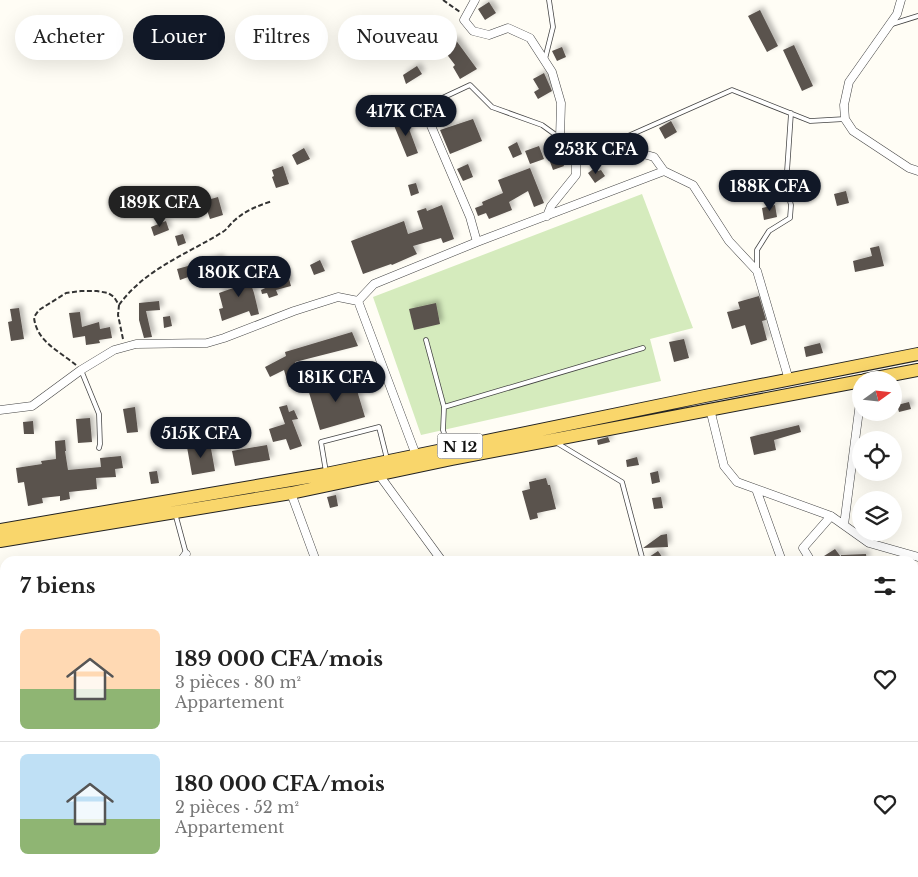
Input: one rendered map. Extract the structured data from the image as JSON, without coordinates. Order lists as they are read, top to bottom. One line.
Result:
{"streets":{"main road":["N 12"]},"north":"right","page":{"chip":["Acheter","Louer","Filtres","Nouveau"],"price":["417K CFA","253K CFA","188K CFA","189K CFA","180K CFA","181K CFA","515K CFA"],"heading":"7 biens","list":[{"name":"189 000 CFA/mois","note":"3 pièces · 80 m² · Appartement"},{"name":"180 000 CFA/mois","note":"2 pièces · 52 m² · Appartement"}]}}
